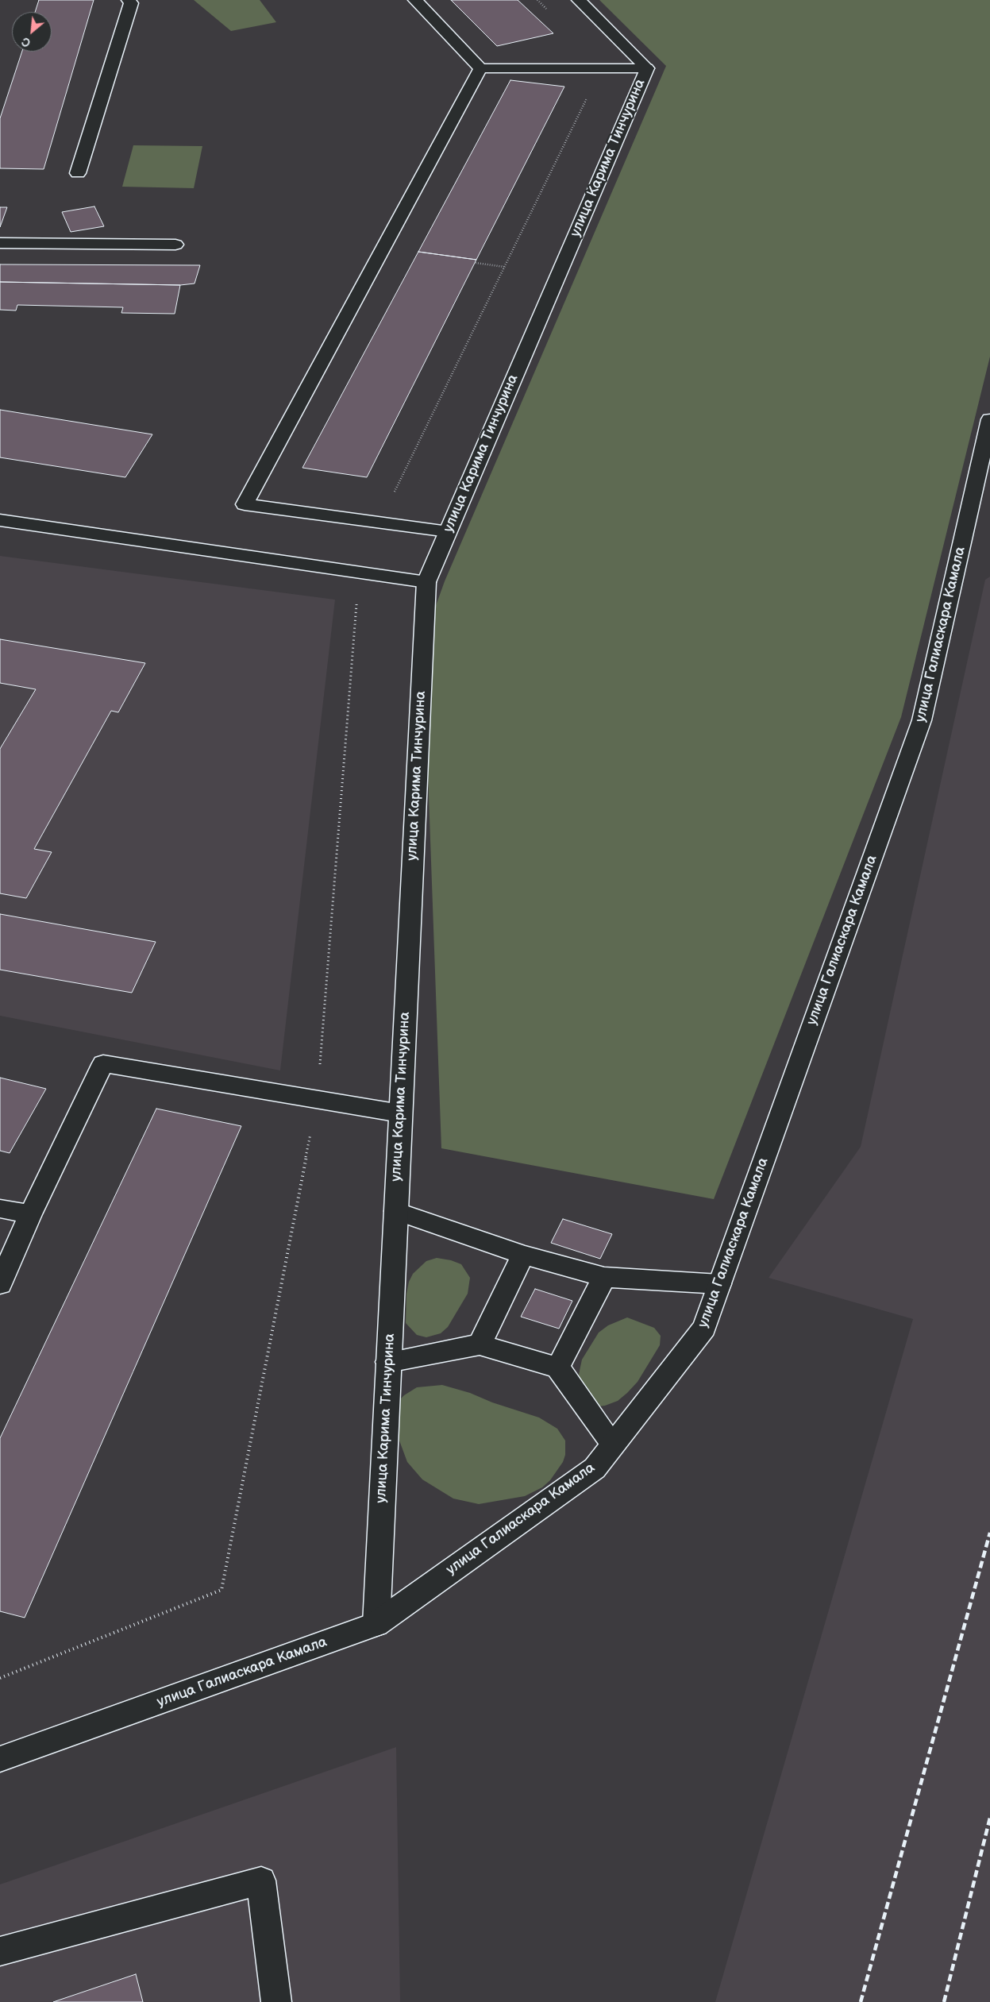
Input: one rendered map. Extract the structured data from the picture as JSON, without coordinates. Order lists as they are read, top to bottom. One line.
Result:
{"streets":{"street":["улица Карима Тинчурина","улица Галиаскара Камала"]},"crossings":[["улица Карима Тинчурина","улица Галиаскара Камала"]],"north":"bottom left"}
